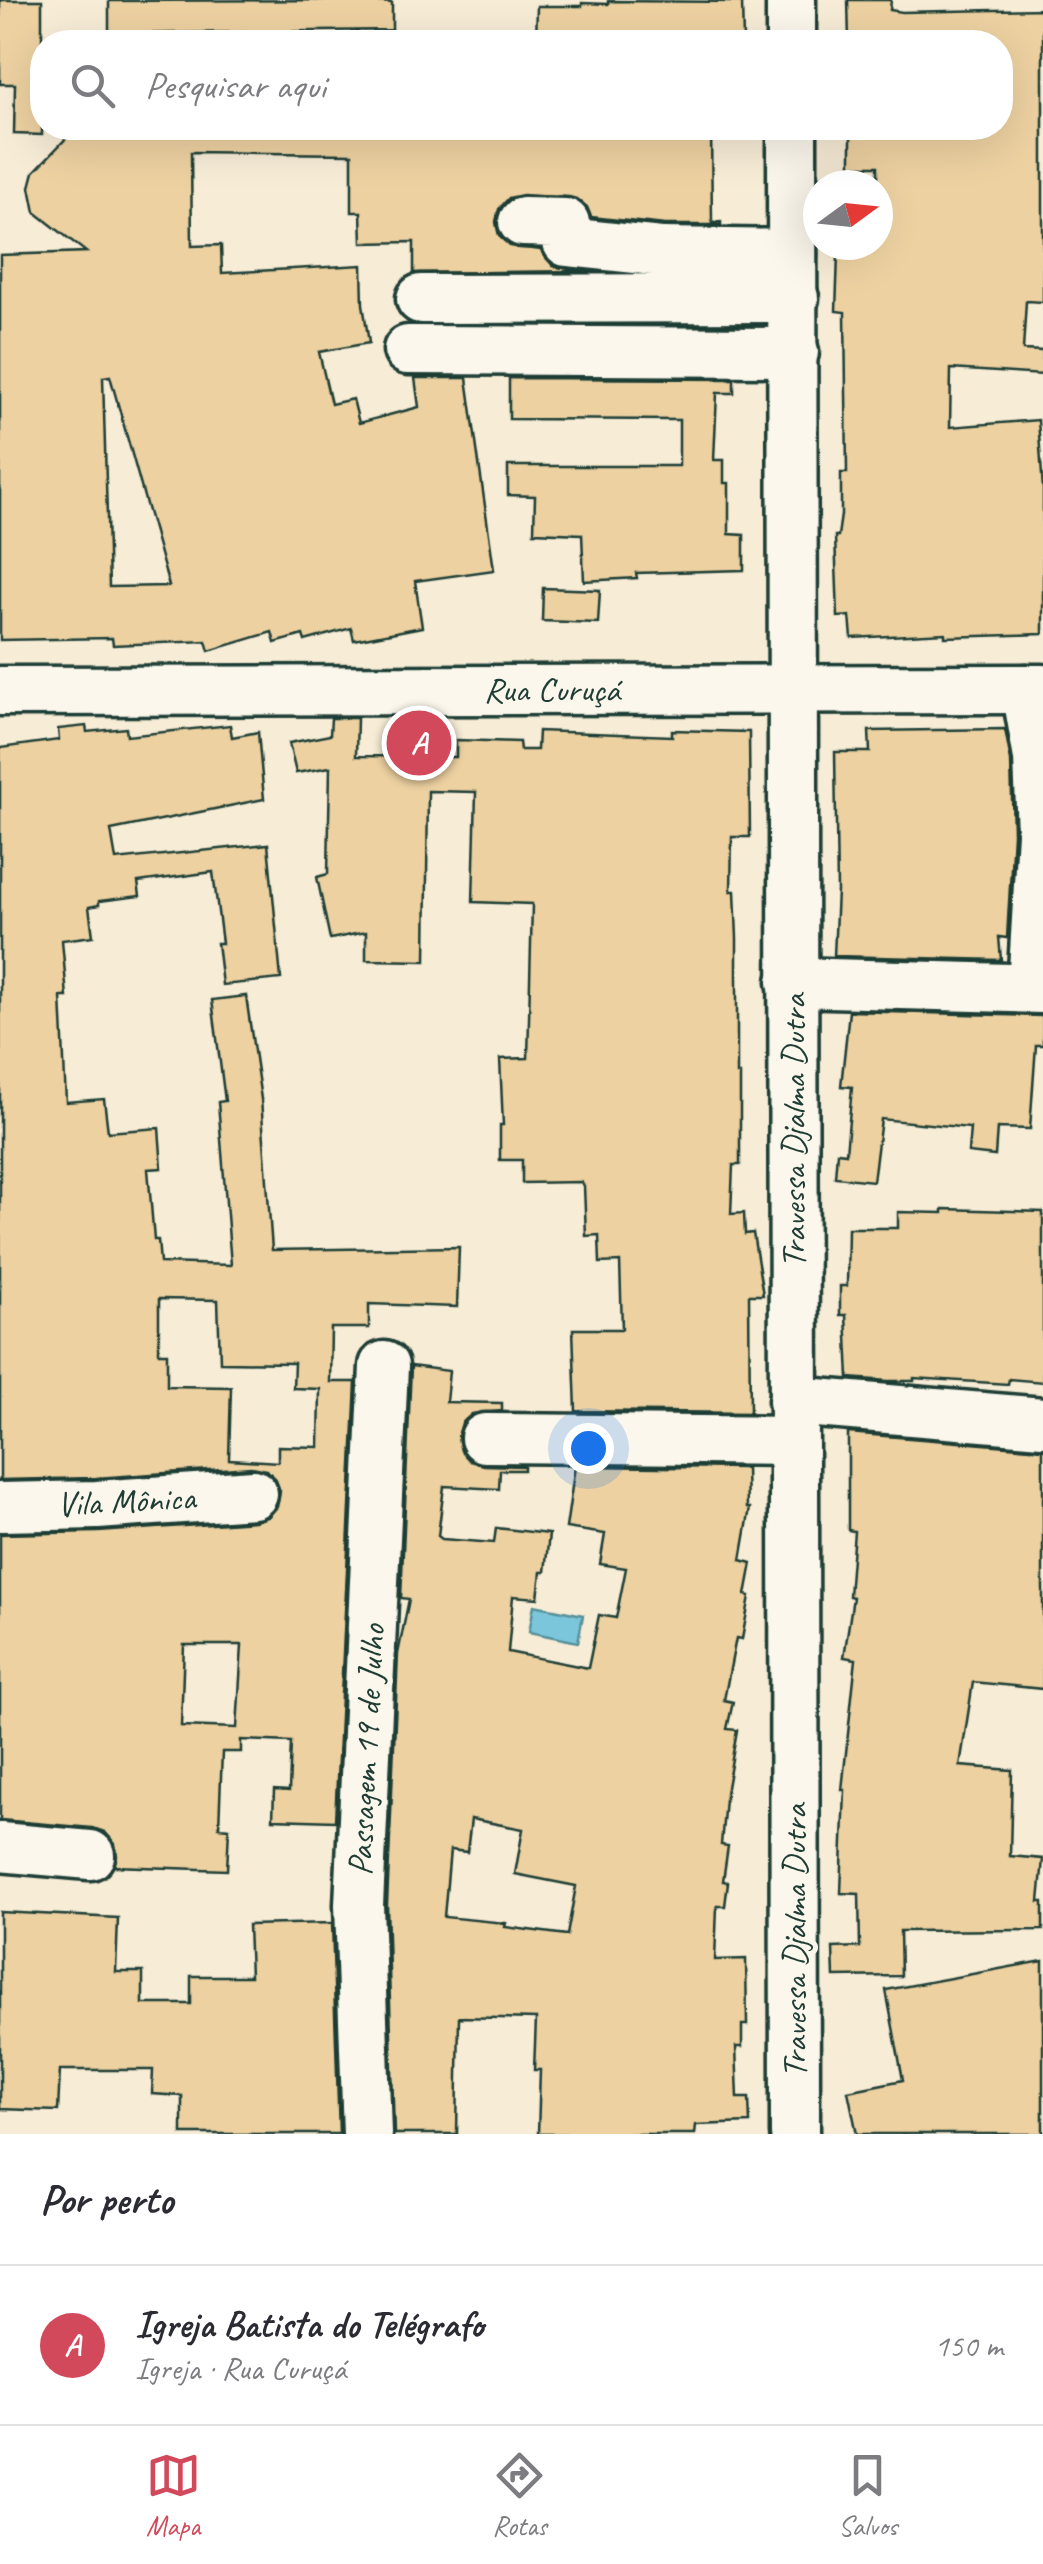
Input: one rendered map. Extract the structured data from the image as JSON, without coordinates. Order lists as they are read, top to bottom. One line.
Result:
{"streets":{"street":["Rua Curuçá","Travessa Djalma Dutra","Vila Mônica","Passagem 19 de Julho"]},"crossings":[["Rua Curuçá","Travessa Djalma Dutra"]],"north":"right","page":{"search":"Pesquisar aqui","pins":"A","heading":"Por perto","list":[{"mark":"A","name":"Igreja Batista do Telégrafo","note":"Igreja · Rua Curuçá","value":"150 m"}],"nav":["Mapa","Rotas","Salvos"]}}
